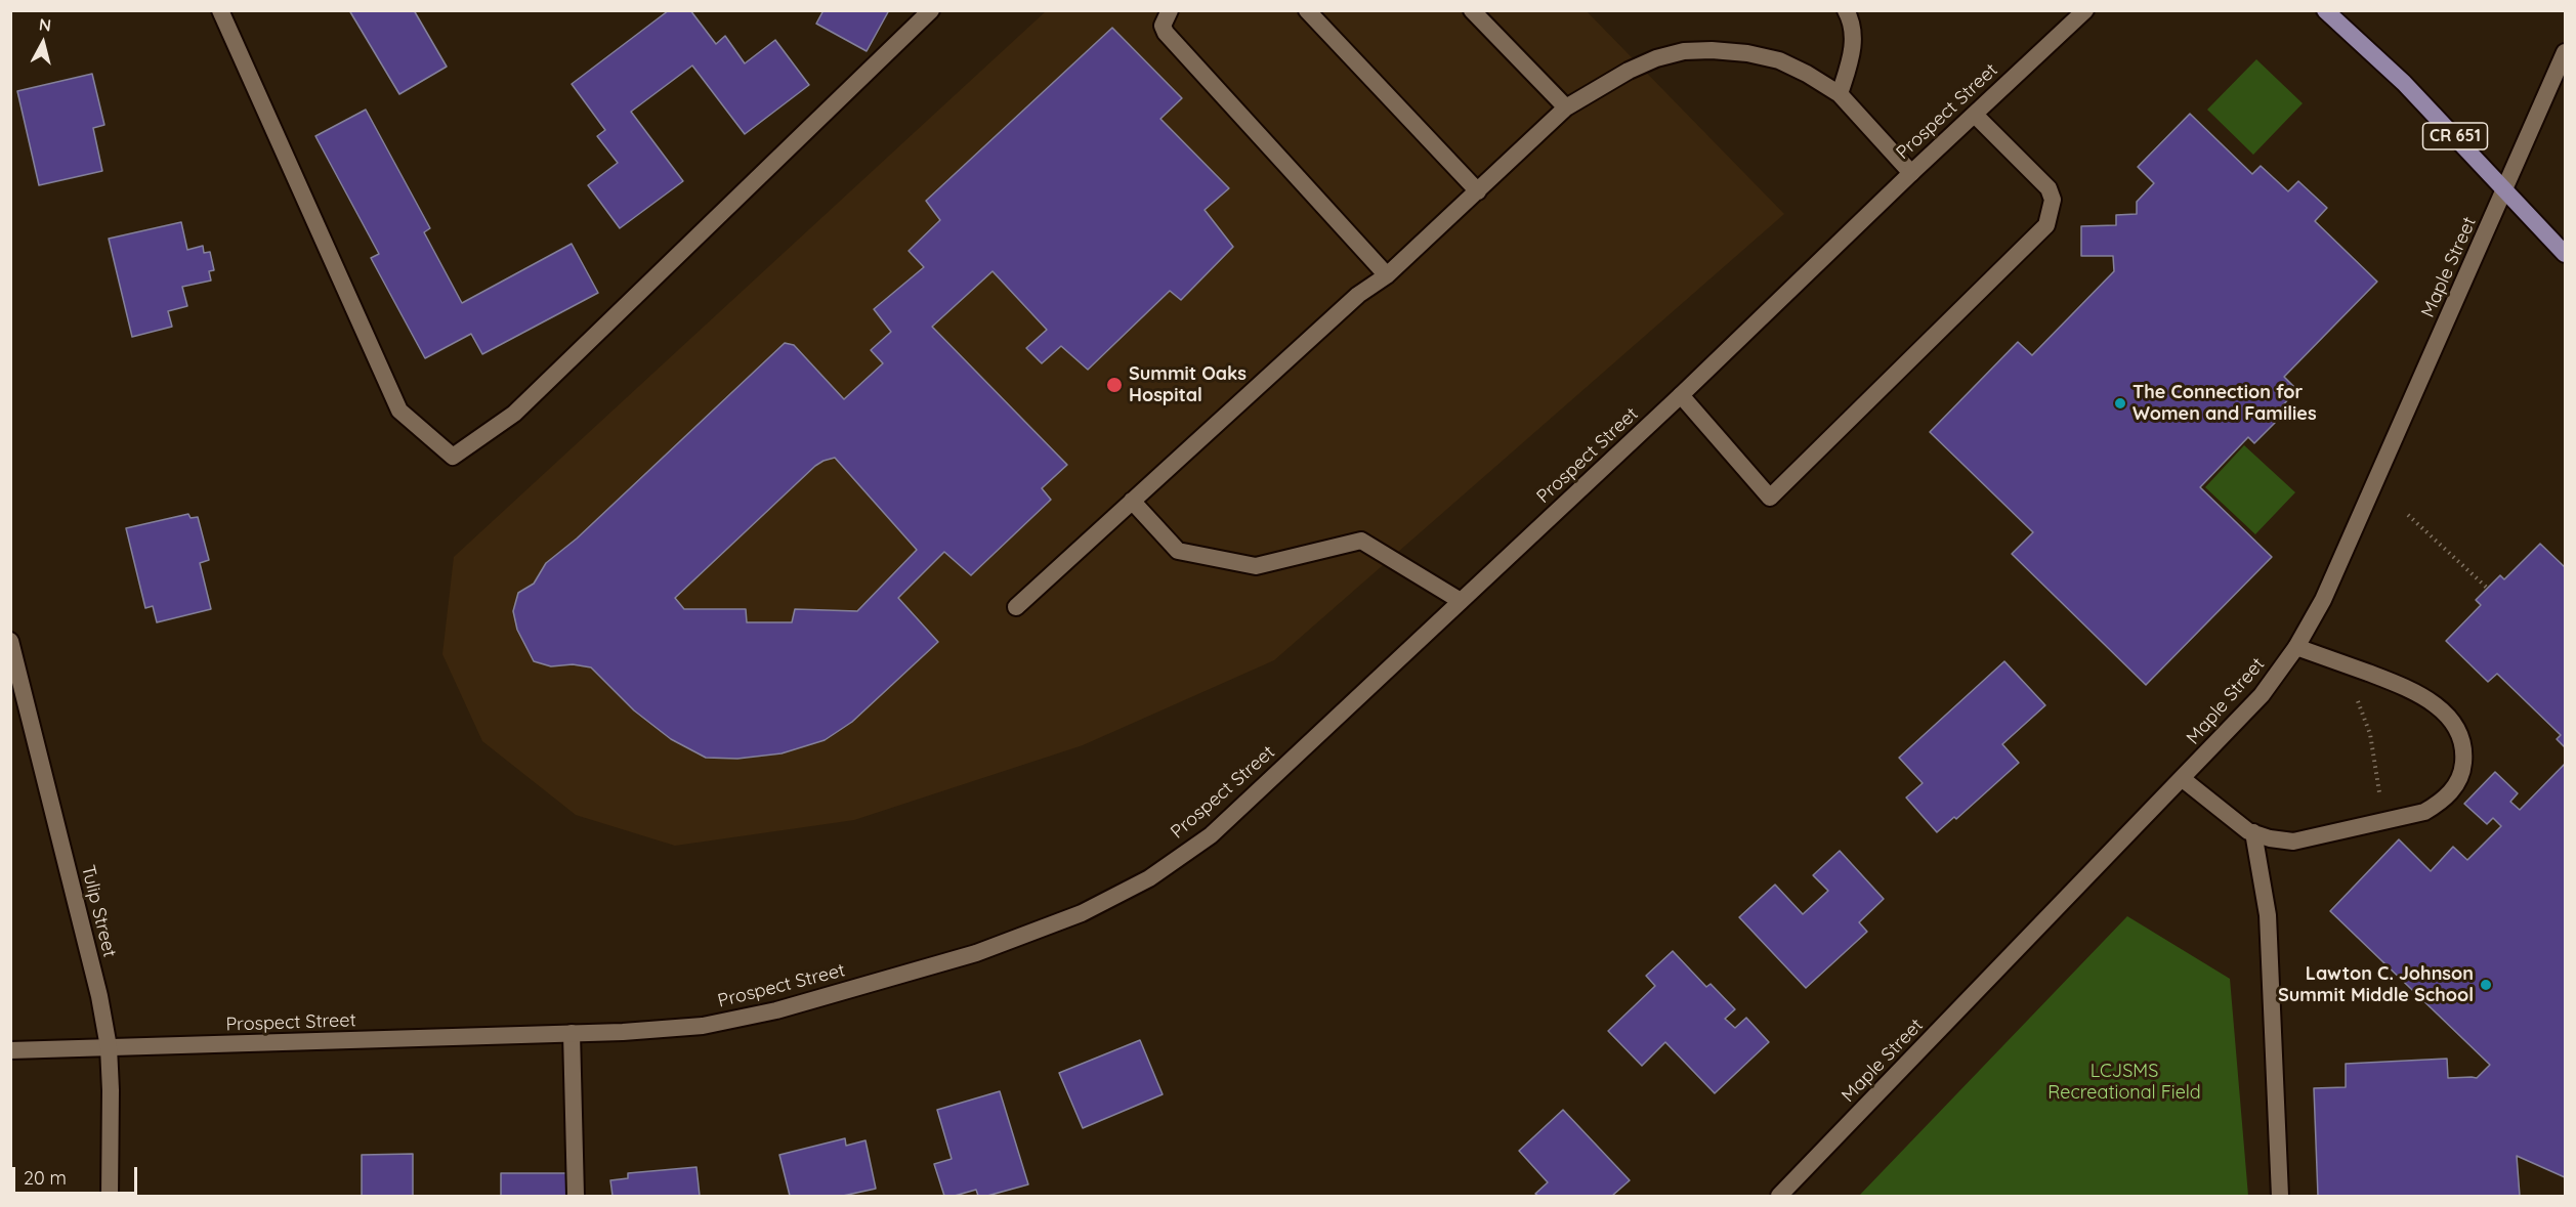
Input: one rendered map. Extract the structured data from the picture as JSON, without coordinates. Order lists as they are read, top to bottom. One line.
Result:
{"streets":{"main road":["CR 651"],"street":["Prospect Street","Maple Street","Tulip Street"]},"crossings":[["Prospect Street","Tulip Street"],["CR 651","Maple Street"]],"parks":["LCJSMS Recreational Field"],"places":["Summit Oaks Hospital","The Connection for Women and Families","Lawton C. Johnson Summit Middle School"],"scale_bar":"20 m","north":"top"}
